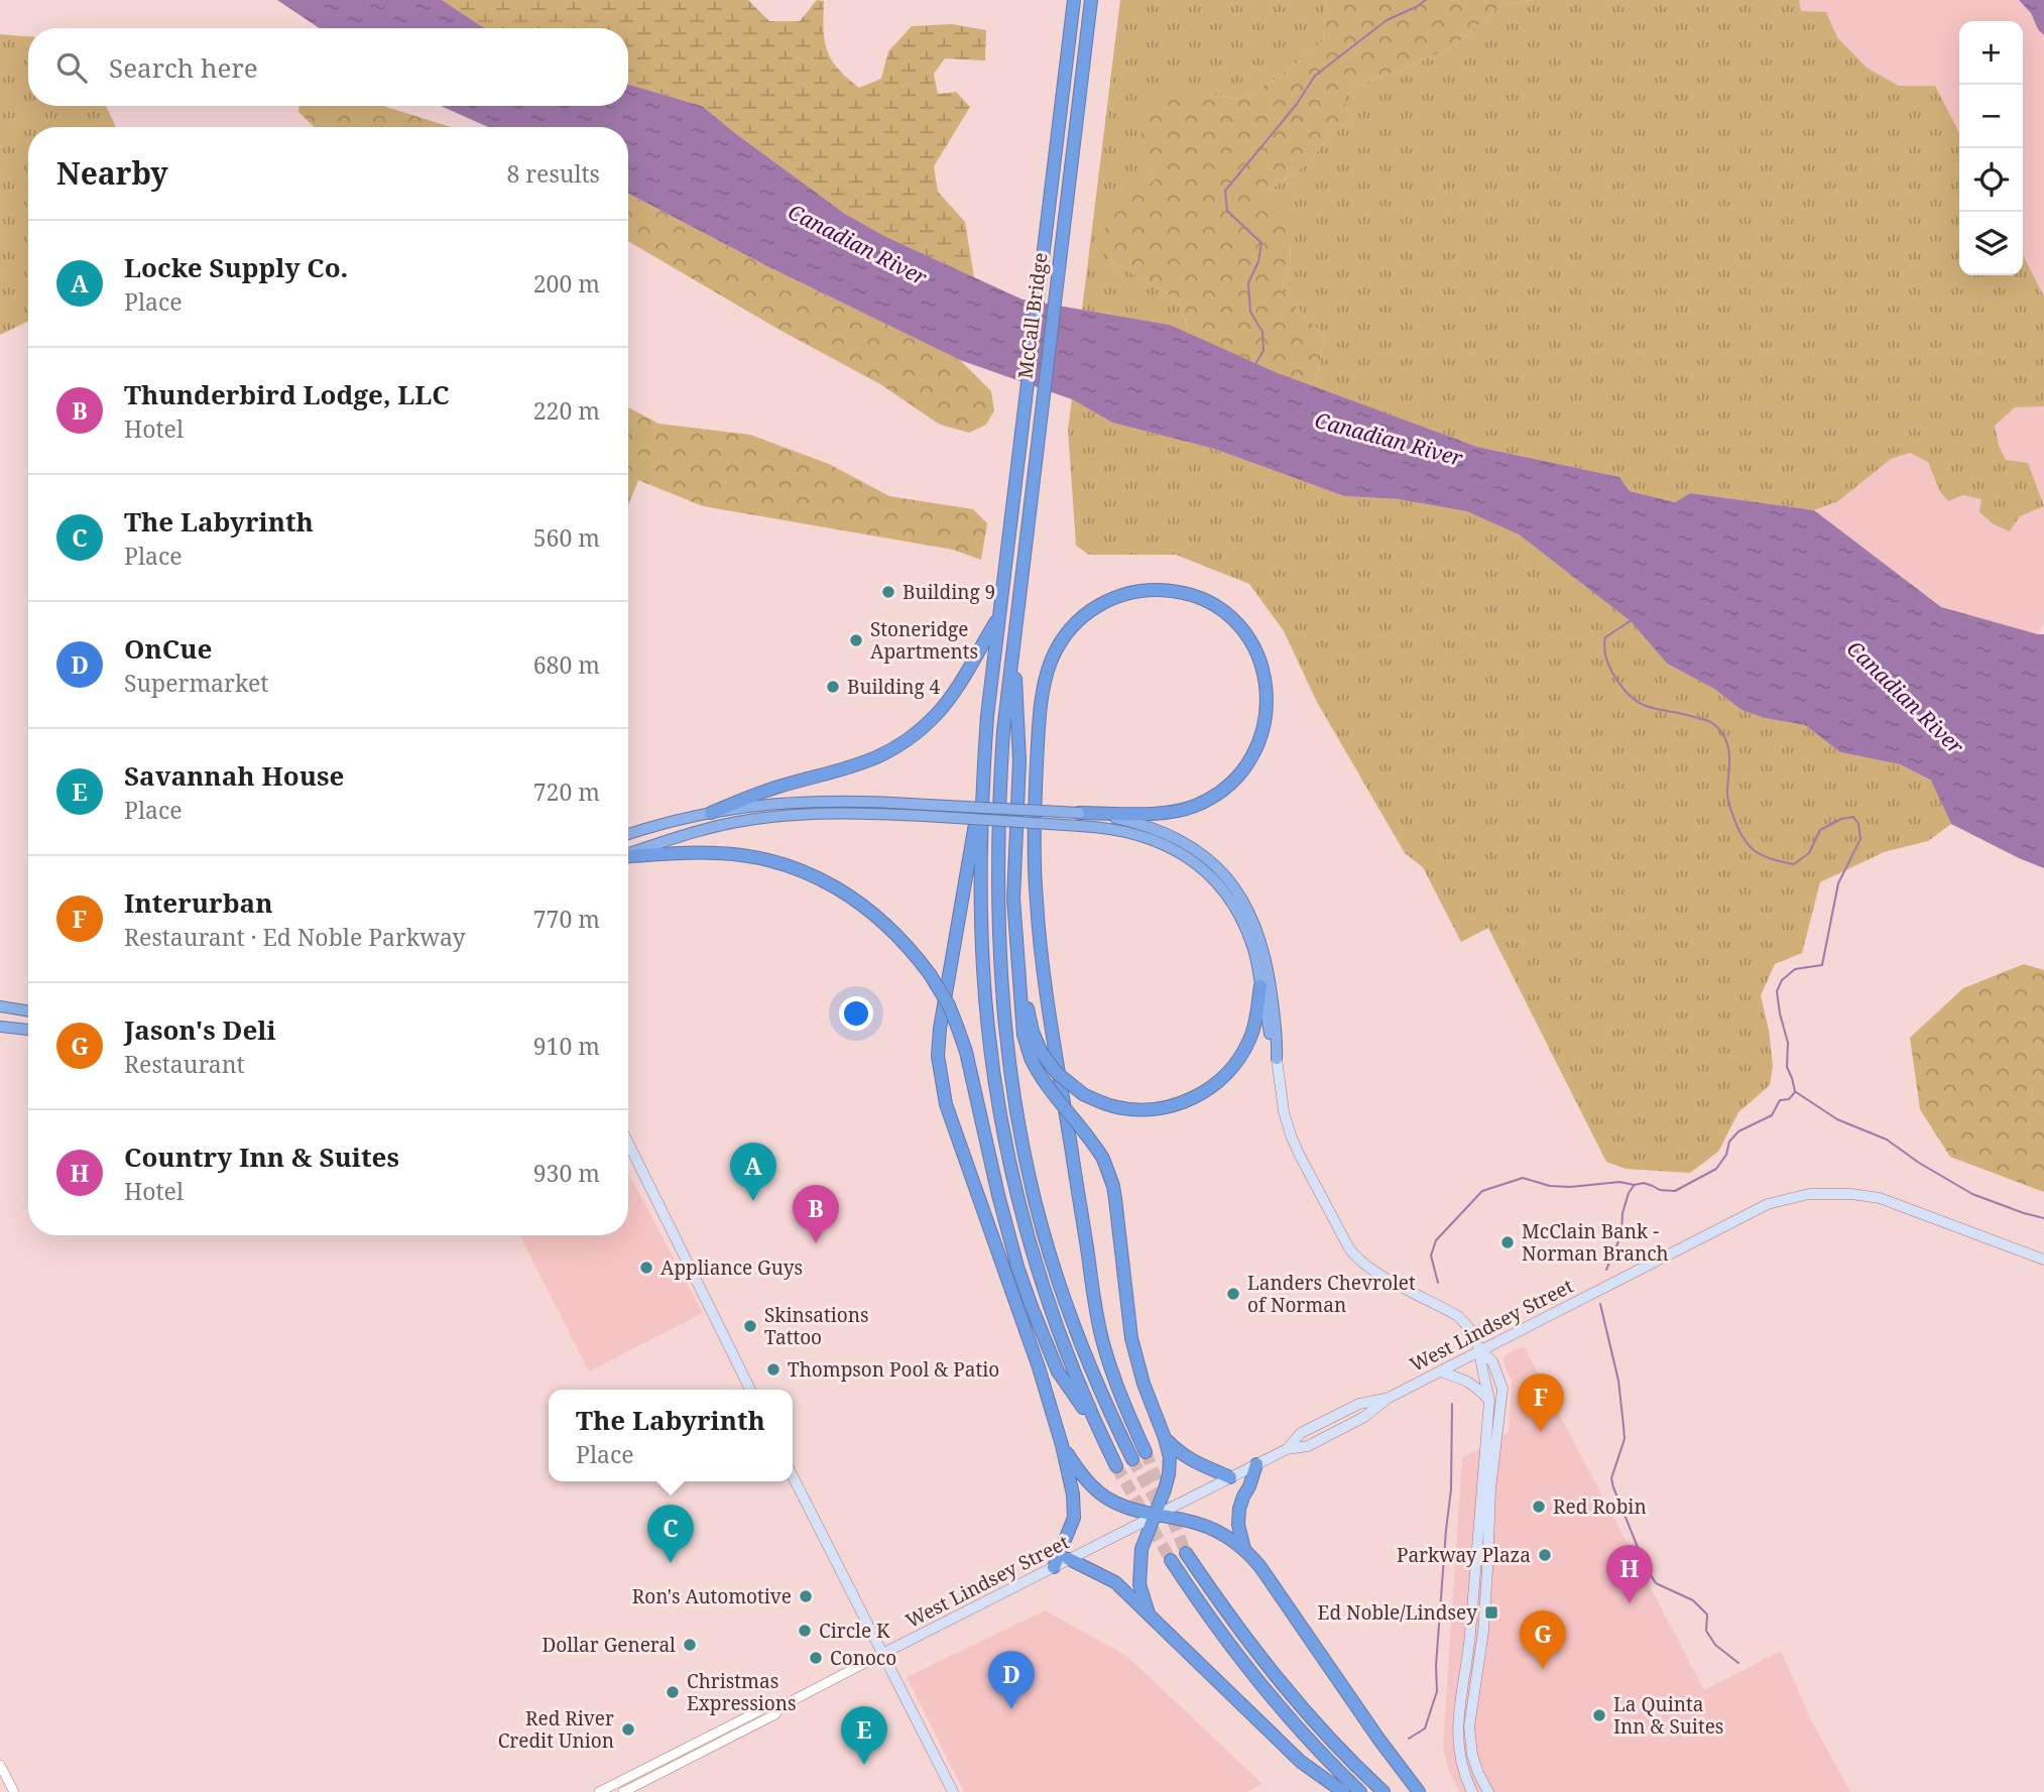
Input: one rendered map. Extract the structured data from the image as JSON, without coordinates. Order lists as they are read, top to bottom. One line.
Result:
{"streets":{"highway":["McCall Bridge"],"main road":["West Lindsey Street"]},"water":["Canadian River"],"places":{"other":["Building 9","Stoneridge Apartments","Building 4","McClain Bank - Norman Branch","Appliance Guys","Landers Chevrolet of Norman","Skinsations Tattoo","Thompson Pool & Patio","Red Robin","Parkway Plaza","Ron's Automotive","Circle K","Dollar General","Conoco","Christmas Expressions","La Quinta Inn & Suites","Red River Credit Union"],"transit":["Ed Noble/Lindsey"]},"page":{"map_buttons":["+","−"],"search":"Search here","heading":["Nearby","8 results"],"list":[{"mark":"A","name":"Locke Supply Co.","note":"Place","value":"200 m"},{"mark":"B","name":"Thunderbird Lodge, LLC","note":"Hotel","value":"220 m"},{"mark":"C","name":"The Labyrinth","note":"Place","value":"560 m"},{"mark":"D","name":"OnCue","note":"Supermarket","value":"680 m"},{"mark":"E","name":"Savannah House","note":"Place","value":"720 m"},{"mark":"F","name":"Interurban","note":"Restaurant · Ed Noble Parkway","value":"770 m"},{"mark":"G","name":"Jason's Deli","note":"Restaurant","value":"910 m"},{"mark":"H","name":"Country Inn & Suites","note":"Hotel","value":"930 m"}],"pins":["A","B","F","C","H","G","D","E"],"popup":["The Labyrinth","Place"]}}
